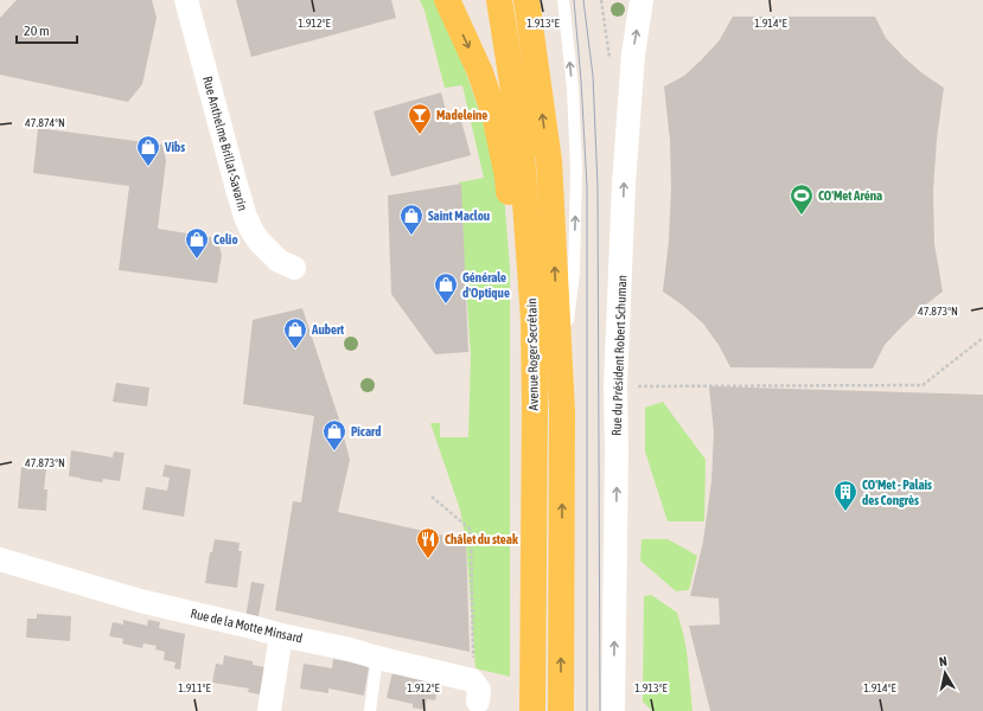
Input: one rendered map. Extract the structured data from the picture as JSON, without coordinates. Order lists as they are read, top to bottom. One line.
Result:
{"streets":{"main road":["Avenue Roger Secrétain"],"street":["Rue Anthelme Brillat-Savarin","Rue du Président Robert Schuman","Rue de la Motte Minsard"]},"one_way":["Rue du Président Robert Schuman"],"places":{"bar":["Madeleine"],"shop":["Vibs","Saint Maclou","Celio","Générale d'Optique","Aubert","Picard"],"sports":["CO'Met Aréna"],"building":["CO'Met - Palais des Congrès"],"restaurant":["Châlet du steak"]},"scale_bar":"20 m","north":"top","coordinates":["1.912°E","1.913°E","1.914°E","47.874°N","47.873°N","1.911°E"]}
